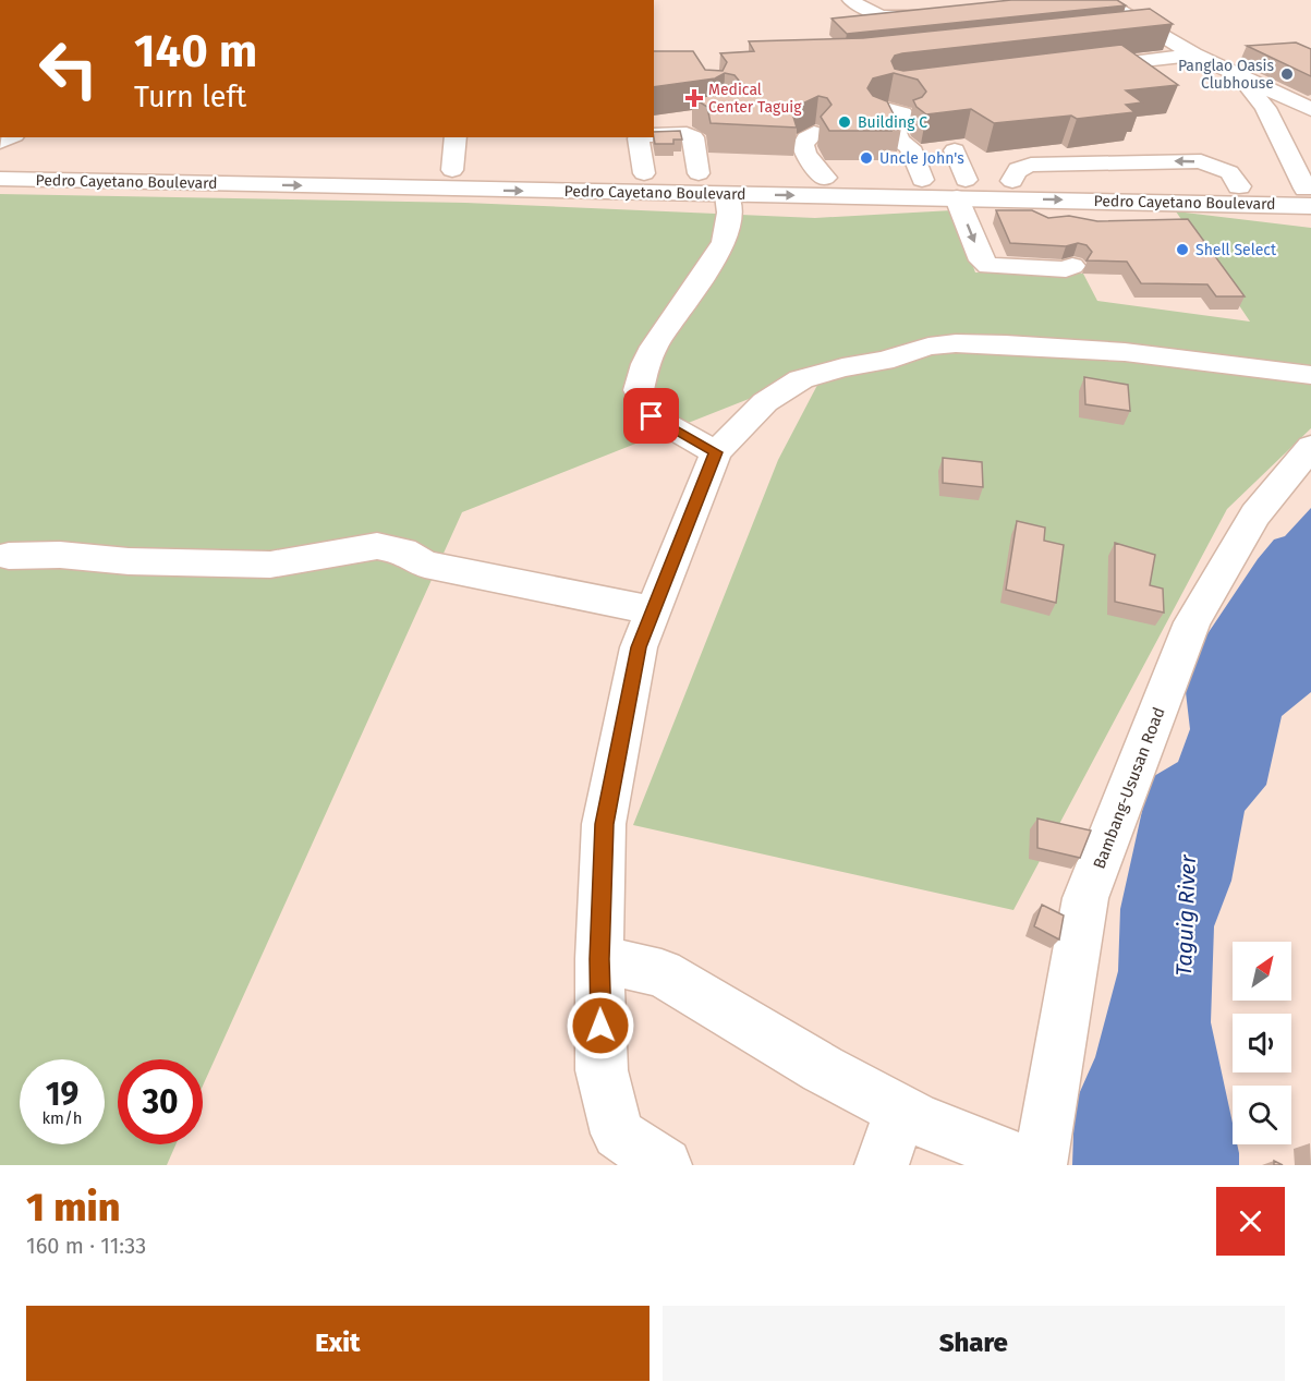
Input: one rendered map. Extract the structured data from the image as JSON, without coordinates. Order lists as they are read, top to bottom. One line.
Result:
{"streets":{"main road":["Pedro Cayetano Boulevard","Bambang-Ususan Road"]},"water":["Taguig River"],"places":{"other":["Panglao Oasis Clubhouse","Building C","Uncle John's","Shell Select"],"health":["Medical Center Taguig"]},"north":"top right","page":{"turn":["140 m","Turn left"],"speed":"19 km/h","limit":"30","heading":["1 min","160 m · 11:33"],"buttons":["Exit","Share"]}}
